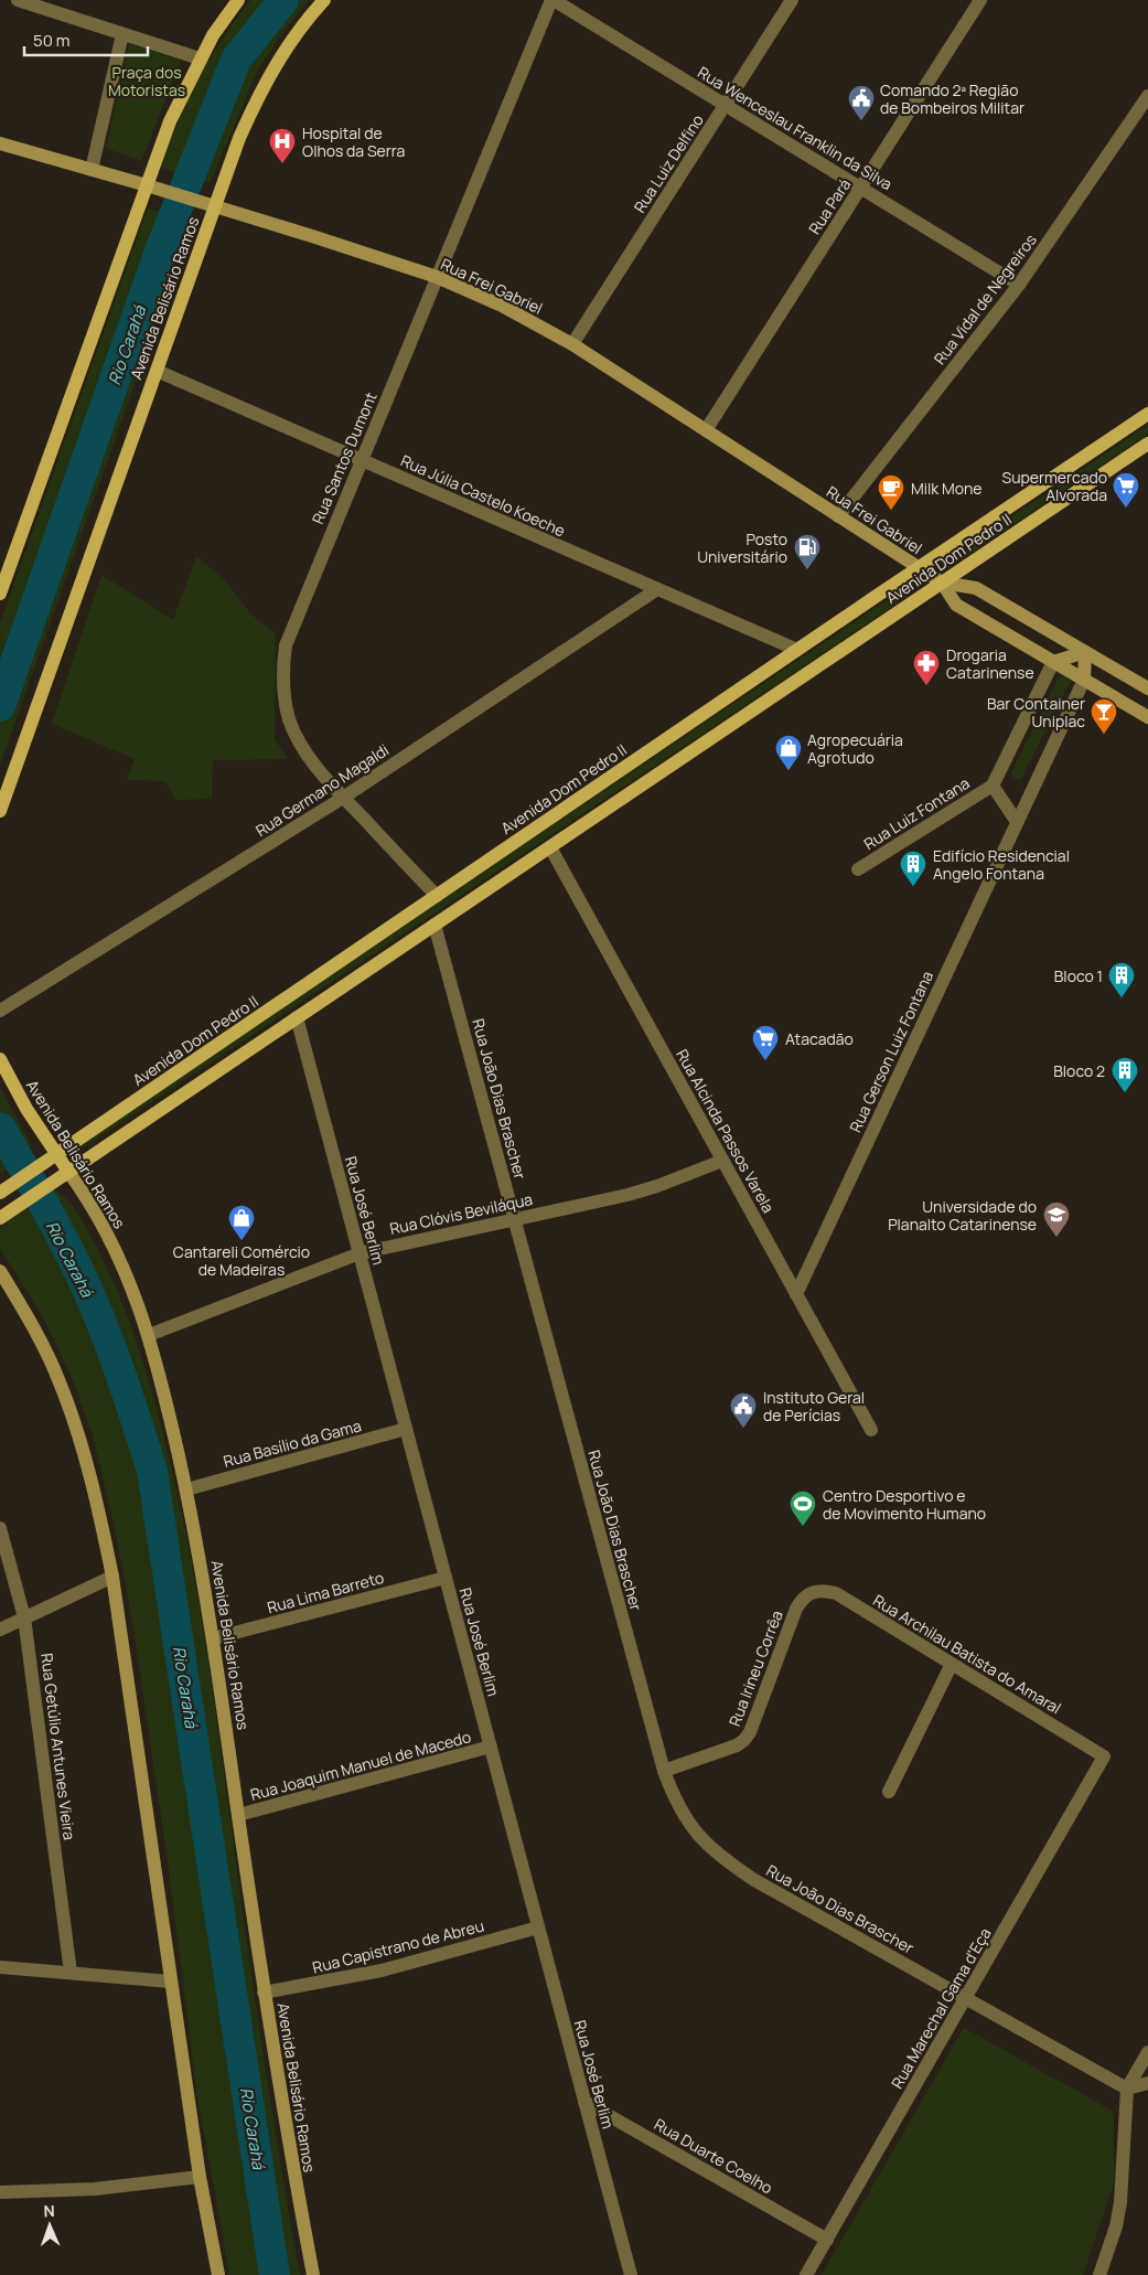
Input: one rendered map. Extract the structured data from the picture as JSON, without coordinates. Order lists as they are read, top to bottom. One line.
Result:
{"streets":{"main road":["Rua Frei Gabriel","Avenida Belisário Ramos","Avenida Dom Pedro II"],"street":["Rua Wenceslau Franklin da Silva","Rua Luiz Delfino","Rua Pará","Rua Vidal de Negreiros","Rua Santos Dumont","Rua Júlia Castelo Koeche","Rua Germano Magaldi","Rua Luiz Fontana","Rua Gerson Luiz Fontana","Rua João Dias Brascher","Rua Alcinda Passos Varela","Rua José Berlim","Rua Clóvis Beviláqua","Rua Basílio da Gama","Rua Lima Barreto","Rua Archilau Batista do Amaral","Rua Irineu Corrêa","Rua Getúlio Antunes Vieira","Rua Joaquim Manuel de Macedo","Rua Capistrano de Abreu","Rua Marechal Gama d'Eça","Rua Duarte Coelho"]},"crossings":[["Rua Wenceslau Franklin da Silva","Rua Luiz Delfino"],["Rua Wenceslau Franklin da Silva","Rua Pará"],["Rua Wenceslau Franklin da Silva","Rua Vidal de Negreiros"],["Rua Wenceslau Franklin da Silva","Rua Santos Dumont"],["Rua Luiz Delfino","Rua Frei Gabriel"],["Rua Pará","Rua Frei Gabriel"],["Rua Frei Gabriel","Avenida Belisário Ramos"],["Rua Frei Gabriel","Rua Vidal de Negreiros"],["Rua Frei Gabriel","Rua Santos Dumont"],["Rua Frei Gabriel","Avenida Dom Pedro II"],["Avenida Belisário Ramos","Rua Júlia Castelo Koeche"],["Avenida Belisário Ramos","Avenida Dom Pedro II"],["Avenida Belisário Ramos","Rua Clóvis Beviláqua"],["Avenida Belisário Ramos","Rua Basílio da Gama"],["Avenida Belisário Ramos","Rua Lima Barreto"],["Avenida Belisário Ramos","Rua Joaquim Manuel de Macedo"],["Avenida Belisário Ramos","Rua Capistrano de Abreu"],["Rua Santos Dumont","Rua Júlia Castelo Koeche"],["Rua Santos Dumont","Avenida Dom Pedro II"],["Rua Santos Dumont","Rua Germano Magaldi"],["Rua Júlia Castelo Koeche","Avenida Dom Pedro II"],["Rua Júlia Castelo Koeche","Rua Germano Magaldi"],["Avenida Dom Pedro II","Rua João Dias Brascher"],["Avenida Dom Pedro II","Rua Alcinda Passos Varela"],["Avenida Dom Pedro II","Rua José Berlim"],["Rua Gerson Luiz Fontana","Rua Alcinda Passos Varela"],["Rua João Dias Brascher","Rua Clóvis Beviláqua"],["Rua João Dias Brascher","Rua Irineu Corrêa"],["Rua João Dias Brascher","Rua Marechal Gama d'Eça"],["Rua Alcinda Passos Varela","Rua Clóvis Beviláqua"],["Rua José Berlim","Rua Clóvis Beviláqua"],["Rua José Berlim","Rua Basílio da Gama"],["Rua José Berlim","Rua Lima Barreto"],["Rua José Berlim","Rua Joaquim Manuel de Macedo"],["Rua José Berlim","Rua Capistrano de Abreu"],["Rua José Berlim","Rua Duarte Coelho"],["Rua Archilau Batista do Amaral","Rua Irineu Corrêa"],["Rua Archilau Batista do Amaral","Rua Marechal Gama d'Eça"],["Rua Marechal Gama d'Eça","Rua Duarte Coelho"]],"water":["Rio Carahá"],"parks":["Praça dos Motoristas"],"places":{"public building":["Comando 2ª Região de Bombeiros Militar","Instituto Geral de Perícias"],"hospital":["Hospital de Olhos da Serra"],"supermarket":["Supermercado Alvorada","Atacadão"],"cafe":["Milk Mone"],"fuel station":["Posto Universitário"],"pharmacy":["Drogaria Catarinense"],"bar":["Bar Container Uniplac"],"shop":["Agropecuária Agrotudo","Cantareli Comércio de Madeiras"],"building":["Edifício Residencial Angelo Fontana","Bloco 1","Bloco 2"],"school or university":["Universidade do Planalto Catarinense"],"sports":["Centro Desportivo e de Movimento Humano"]},"scale_bar":"50 m","north":"top"}
